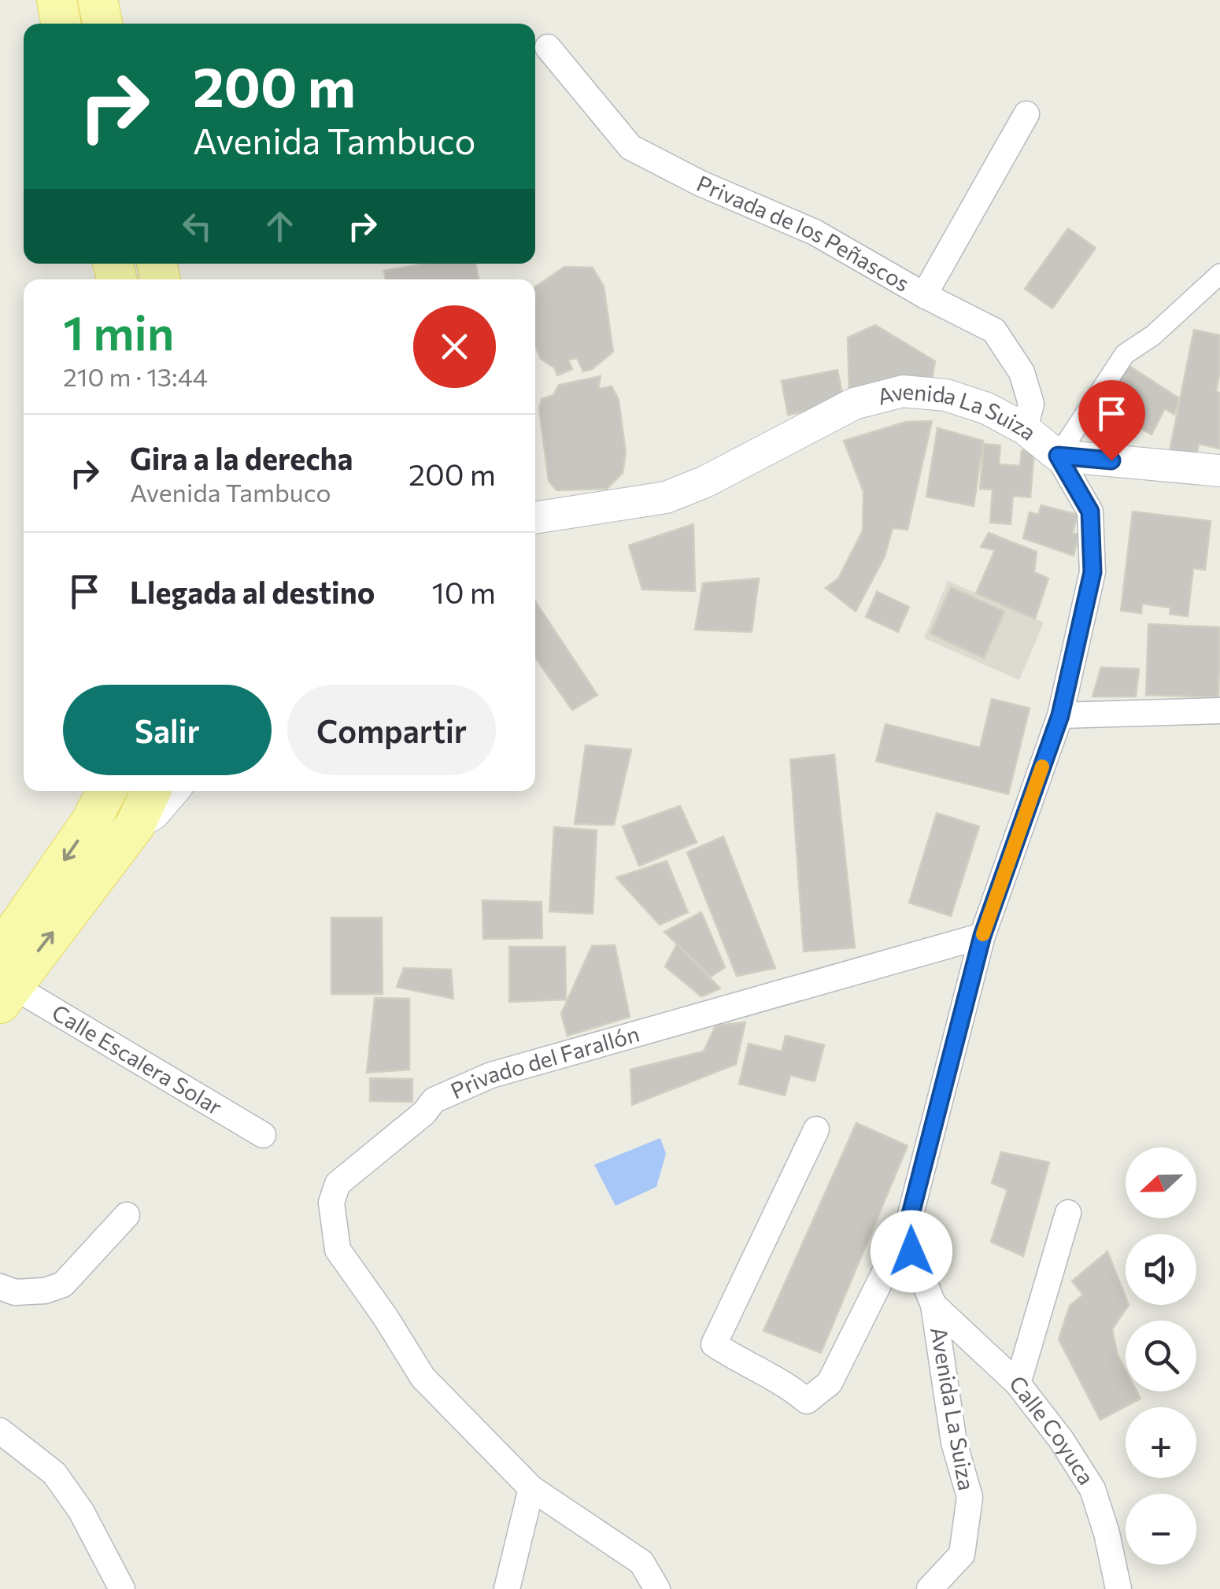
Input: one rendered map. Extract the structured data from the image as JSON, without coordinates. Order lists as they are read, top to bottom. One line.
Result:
{"streets":{"street":["Privada de los Peñascos","Avenida La Suiza","Calle Escalera Solar","Privado del Farallón","Calle Coyuca"]},"crossings":[["Privada de los Peñascos","Avenida La Suiza"],["Avenida La Suiza","Privado del Farallón"],["Avenida La Suiza","Calle Coyuca"]],"north":"left","page":{"turn":["200 m","Avenida Tambuco"],"heading":["1 min","210 m · 13:44"],"list":[{"name":"Gira a la derecha","note":"Avenida Tambuco","value":"200 m"},{"name":"Llegada al destino","value":"10 m"}],"buttons":["Salir","Compartir"],"map_buttons":["+","−"]}}
